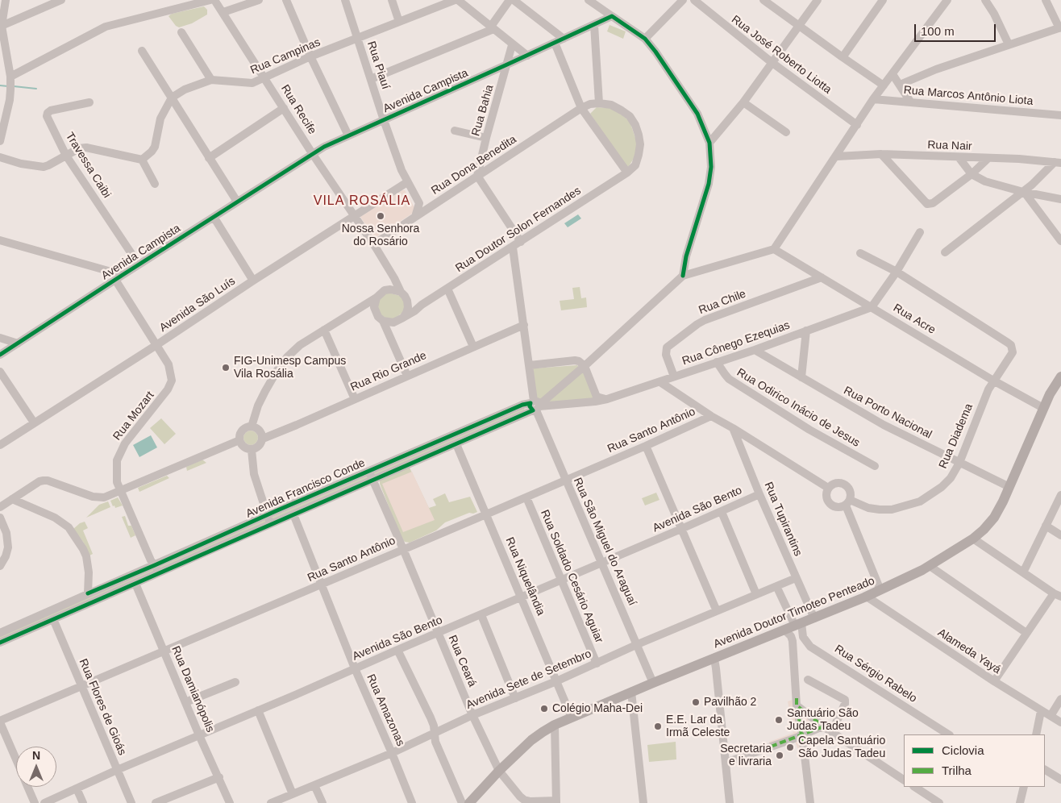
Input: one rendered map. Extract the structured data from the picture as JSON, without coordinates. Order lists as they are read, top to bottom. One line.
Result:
{"streets":{"main road":["Avenida Doutor Timoteo Penteado"],"street":["Rua José Roberto Liotta","Rua Campinas","Rua Piauí","Avenida Campista","Rua Marcos Antônio Liota","Rua Recife","Rua Bahia","Rua Nair","Travessa Caibi","Rua Dona Benedita","Rua Doutor Solon Fernandes","Rua Chile","Avenida São Luís","Rua Acre","Rua Cônego Ezequias","Rua Rio Grande","Rua Odirico Inácio de Jesus","Rua Porto Nacional","Rua Mozart","Rua Santo Antônio","Rua Diadema","Avenida Francisco Conde","Avenida São Bento","Rua Tupirantins","Rua São Miguel do Araguaí","Rua Niquelândia","Rua Soldado Cesário Aguiar","Alameda Yayá","Rua Ceará","Rua Sérgio Rabelo","Avenida Sete de Setembro","Rua Damianópolis","Rua Flores de Gioás","Rua Amazonas"]},"crossings":[["Rua Campinas","Rua Piauí"],["Rua Campinas","Rua Recife"],["Rua Piauí","Avenida Campista"],["Rua Piauí","Avenida São Luís"],["Avenida Campista","Rua Recife"],["Avenida Campista","Rua Bahia"],["Avenida Campista","Travessa Caibi"],["Avenida Campista","Rua Mozart"],["Rua Recife","Rua Dona Benedita"],["Rua Recife","Rua Doutor Solon Fernandes"],["Rua Recife","Avenida São Luís"],["Rua Bahia","Rua Dona Benedita"],["Rua Doutor Solon Fernandes","Rua São Miguel do Araguaí"],["Rua Chile","Rua Acre"],["Rua Chile","Rua Cônego Ezequias"],["Avenida São Luís","Rua Mozart"],["Rua Acre","Rua Cônego Ezequias"],["Rua Acre","Rua Diadema"],["Rua Acre","Avenida Doutor Timoteo Penteado"],["Rua Cônego Ezequias","Rua Odirico Inácio de Jesus"],["Rua Cônego Ezequias","Rua Porto Nacional"],["Rua Cônego Ezequias","Avenida Francisco Conde"],["Rua Cônego Ezequias","Rua São Miguel do Araguaí"],["Rua Rio Grande","Rua São Miguel do Araguaí"],["Rua Porto Nacional","Rua Diadema"],["Rua Porto Nacional","Avenida Doutor Timoteo Penteado"],["Rua Mozart","Avenida Francisco Conde"],["Rua Santo Antônio","Rua São Miguel do Araguaí"],["Rua Santo Antônio","Rua Niquelândia"],["Rua Santo Antônio","Rua Soldado Cesário Aguiar"],["Rua Santo Antônio","Rua Ceará"],["Rua Santo Antônio","Rua Damianópolis"],["Rua Santo Antônio","Rua Flores de Gioás"],["Rua Santo Antônio","Rua Amazonas"],["Avenida Francisco Conde","Rua São Miguel do Araguaí"],["Avenida Francisco Conde","Rua Niquelândia"],["Avenida Francisco Conde","Rua Ceará"],["Avenida Francisco Conde","Rua Damianópolis"],["Avenida Francisco Conde","Rua Flores de Gioás"],["Avenida Francisco Conde","Rua Amazonas"],["Avenida São Bento","Rua Tupirantins"],["Avenida São Bento","Rua São Miguel do Araguaí"],["Avenida São Bento","Rua Niquelândia"],["Avenida São Bento","Rua Soldado Cesário Aguiar"],["Avenida São Bento","Rua Ceará"],["Avenida São Bento","Rua Damianópolis"],["Avenida São Bento","Rua Flores de Gioás"],["Avenida São Bento","Rua Amazonas"],["Rua Tupirantins","Avenida Doutor Timoteo Penteado"],["Rua Tupirantins","Avenida Sete de Setembro"],["Rua São Miguel do Araguaí","Avenida Doutor Timoteo Penteado"],["Rua São Miguel do Araguaí","Avenida Sete de Setembro"],["Rua Niquelândia","Avenida Doutor Timoteo Penteado"],["Rua Niquelândia","Avenida Sete de Setembro"],["Rua Soldado Cesário Aguiar","Avenida Sete de Setembro"],["Avenida Doutor Timoteo Penteado","Alameda Yayá"],["Avenida Doutor Timoteo Penteado","Rua Ceará"],["Rua Ceará","Avenida Sete de Setembro"],["Avenida Sete de Setembro","Rua Amazonas"]],"districts":["VILA ROSÁLIA"],"places":["Nossa Senhora do Rosário","FIG-Unimesp Campus Vila Rosália","Pavilhão 2","Colégio Maha-Dei","Santuário São Judas Tadeu","E.E. Lar da Irmã Celeste","Capela Santuário São Judas Tadeu","Secretaria e livraria"],"legend":["Ciclovia","Trilha"],"scale_bar":"100 m","north":"top"}
